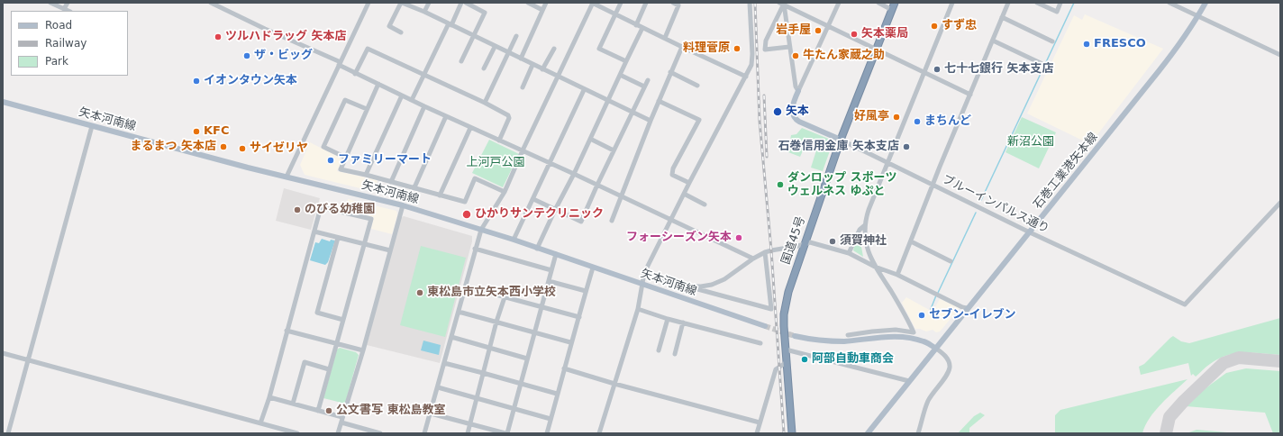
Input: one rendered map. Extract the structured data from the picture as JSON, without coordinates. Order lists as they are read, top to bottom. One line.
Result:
{"streets":{"highway":["国道45号"],"main road":["矢本河南線","石巻工業港矢本線","ブルーインパルス通り"]},"crossings":[["石巻工業港矢本線","ブルーインパルス通り"],["ブルーインパルス通り","国道45号"]],"parks":["新沼公園","上河戸公園"],"places":["すず忠","岩手屋","矢本薬局","ツルハドラッグ 矢本店","FRESCO","料理菅原","ザ・ビッグ","牛たん家蔵之助","七十七銀行 矢本支店","イオンタウン矢本","矢本","好風亭","まちんど","KFC","まるまつ 矢本店","石巻信用金庫 矢本支店","サイゼリヤ","ファミリーマート","ダンロップ スポーツ ウェルネス ゆぷと","のびる幼稚園","ひかりサンテクリニック","フォーシーズン矢本","須賀神社","東松島市立矢本西小学校","セブン-イレブン","阿部自動車商会","公文書写 東松島教室"],"legend":["Road","Railway","Park"]}
